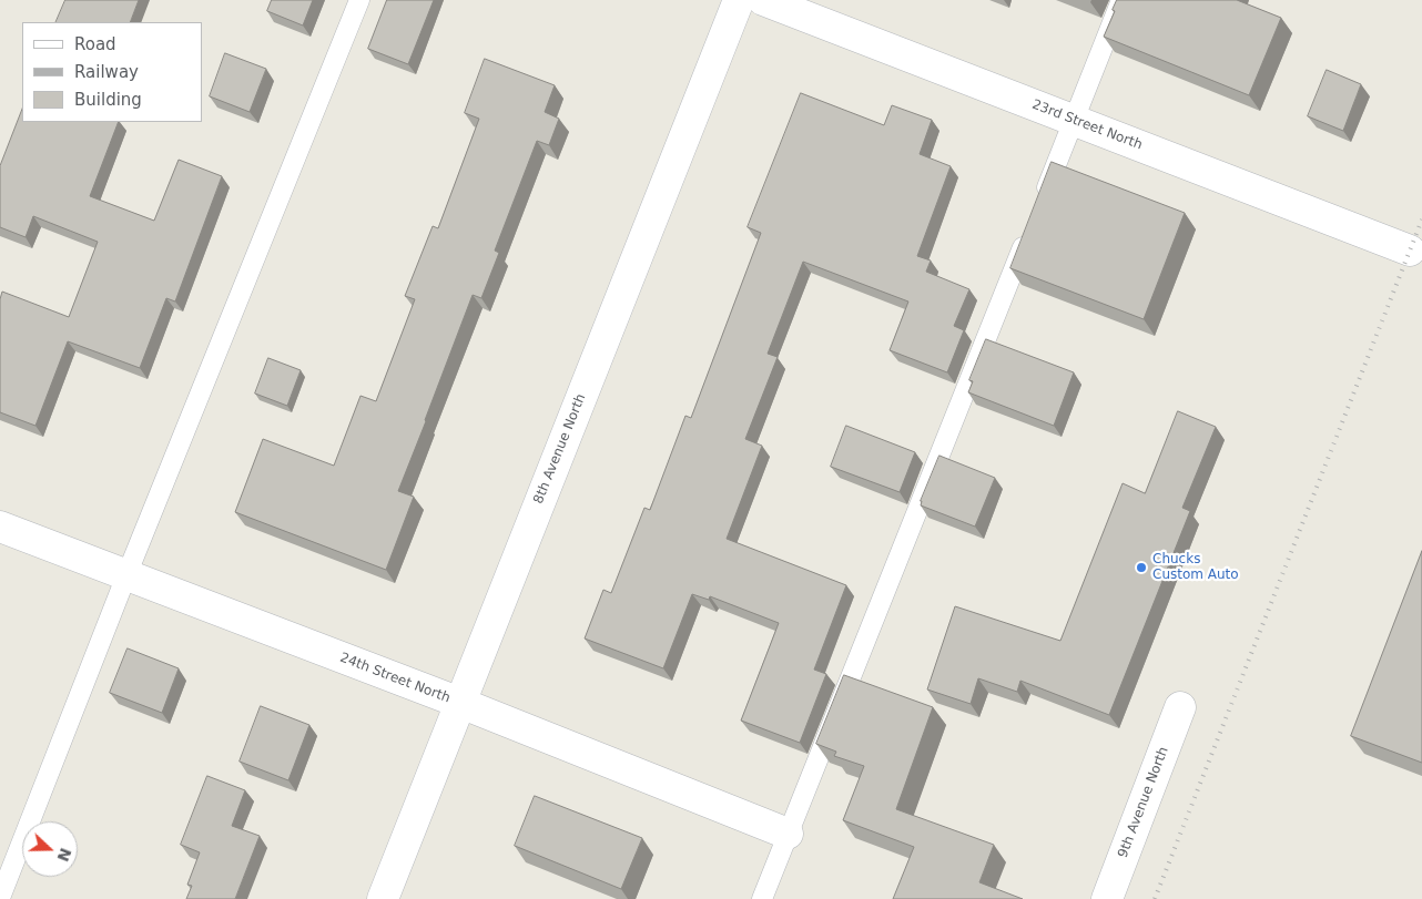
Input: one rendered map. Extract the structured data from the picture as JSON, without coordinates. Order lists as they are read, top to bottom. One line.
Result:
{"streets":{"street":["23rd Street North","8th Avenue North","24th Street North","9th Avenue North"]},"crossings":[["8th Avenue North","24th Street North"]],"places":["Chucks Custom Auto"],"legend":["Road","Railway","Building"],"north":"right"}
